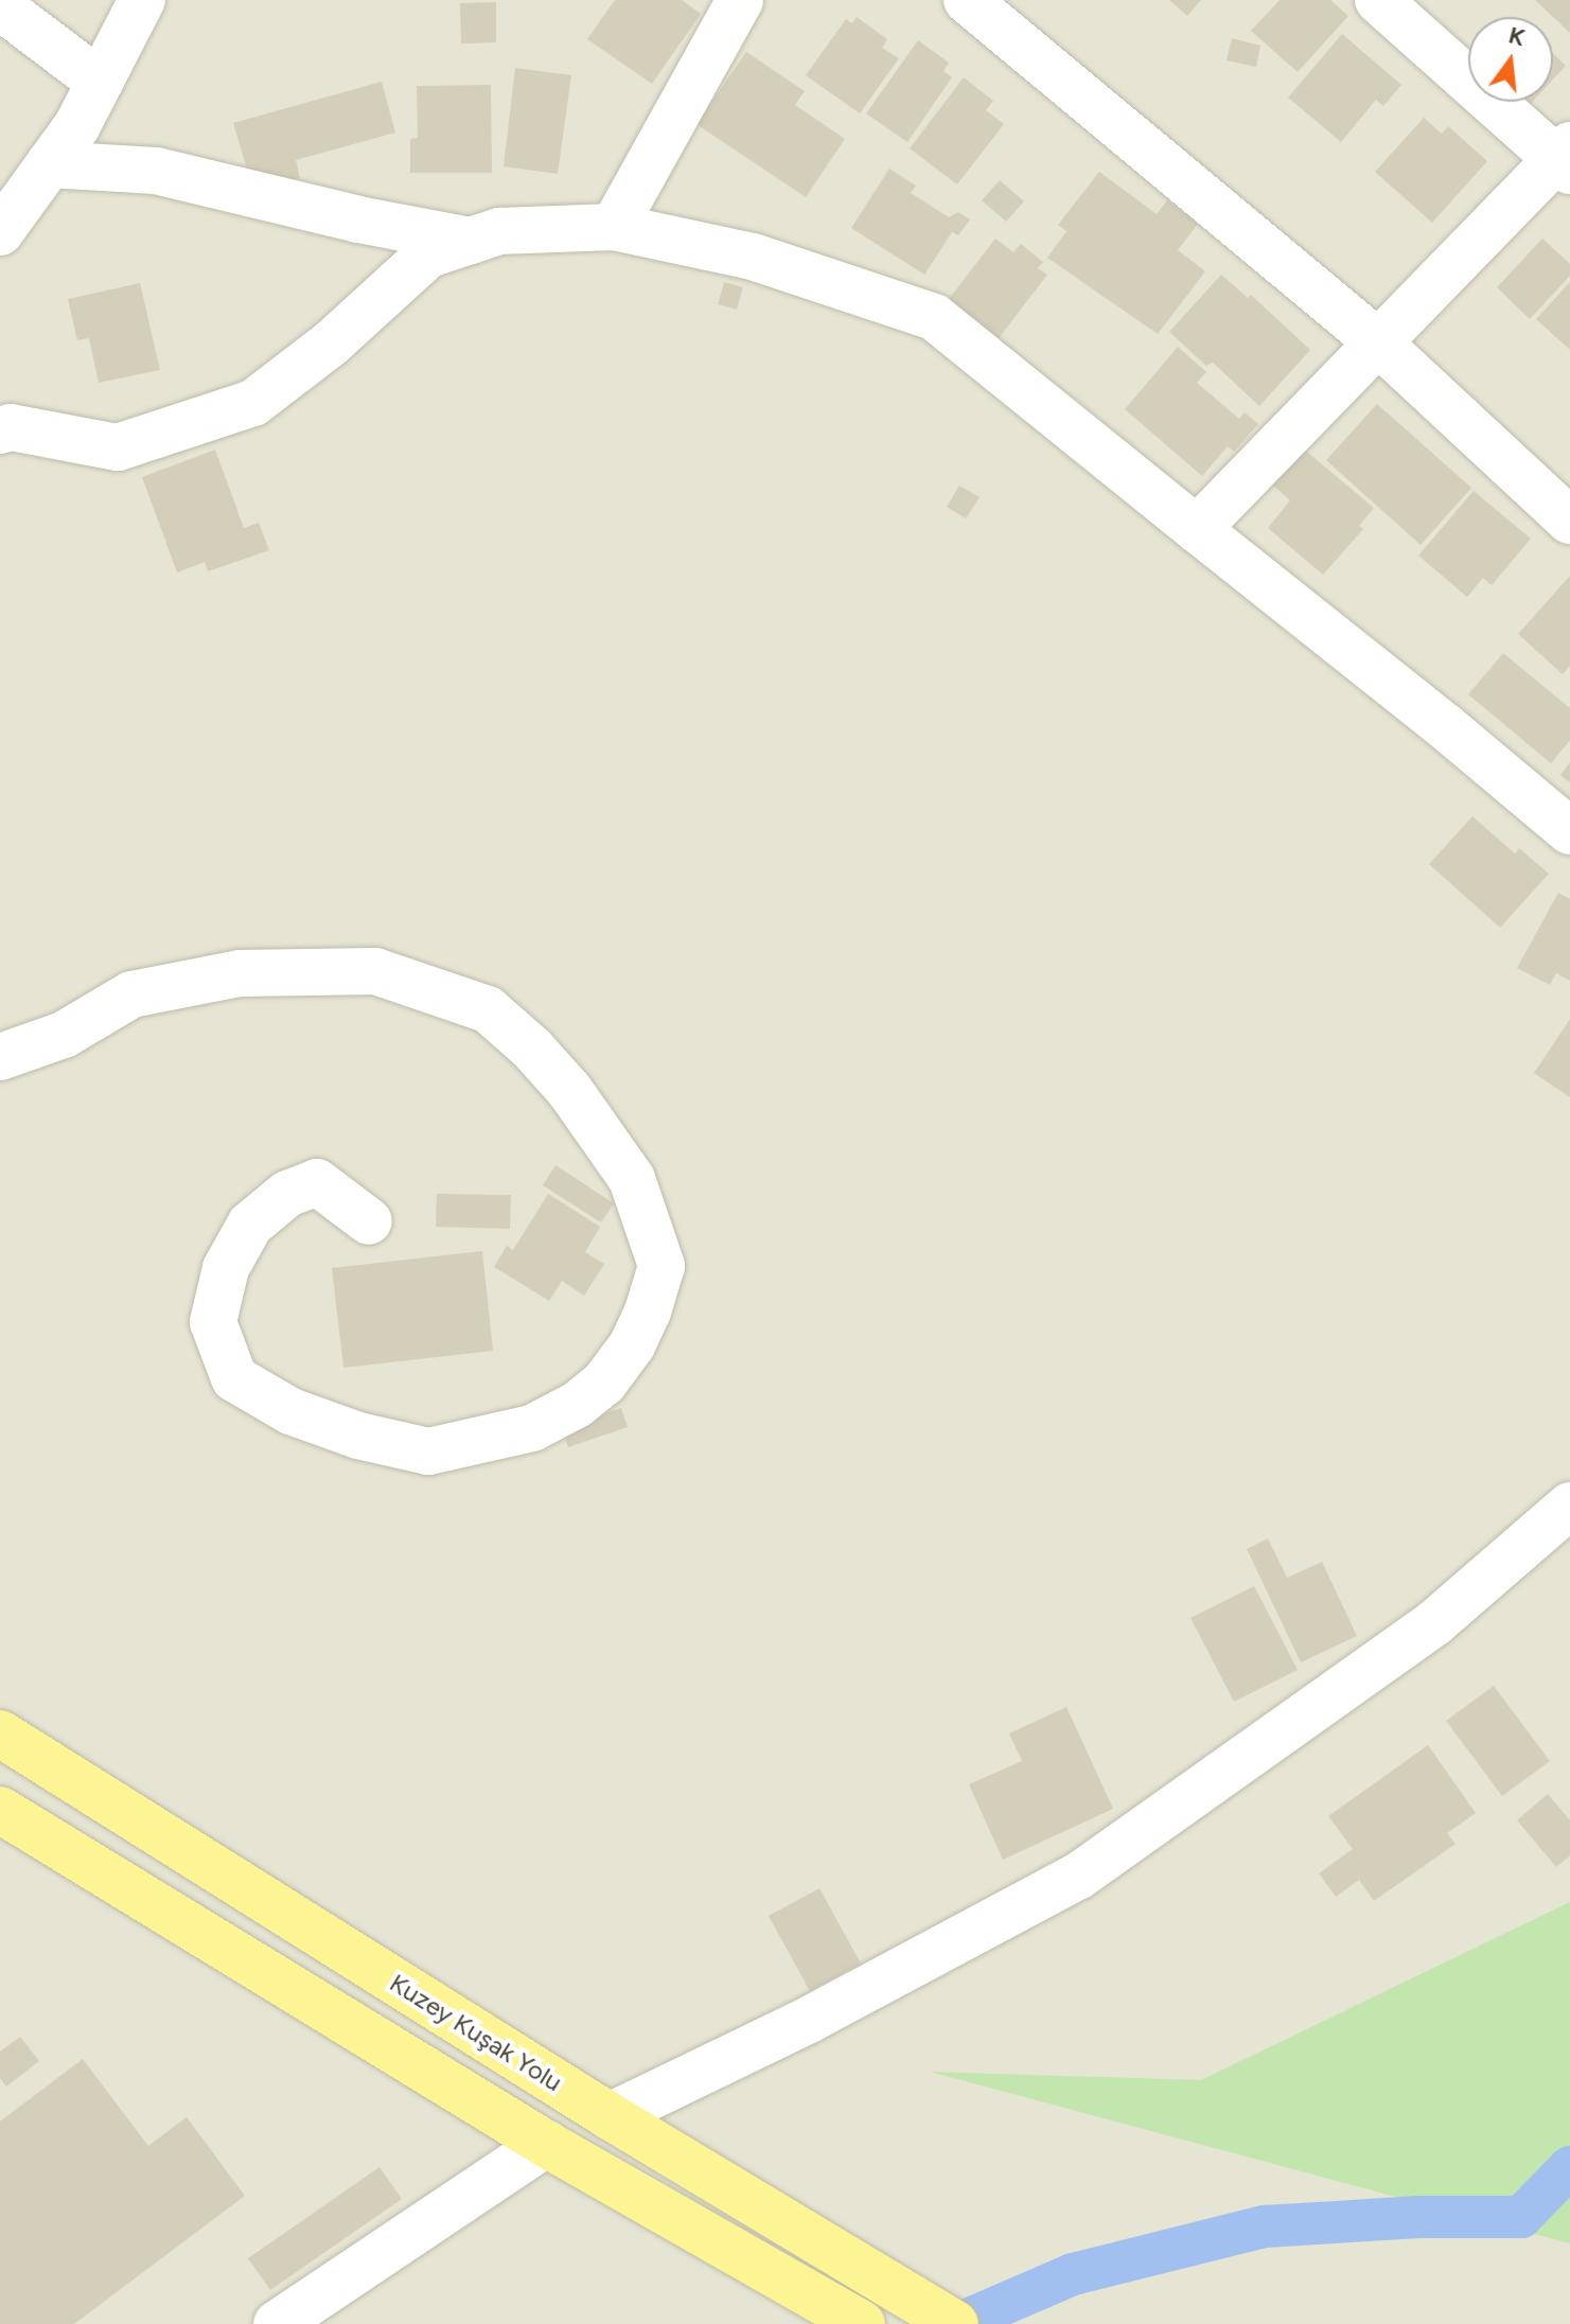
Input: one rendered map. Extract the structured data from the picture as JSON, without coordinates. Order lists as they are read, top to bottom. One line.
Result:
{"streets":{"main road":["Kuzey Kuşak Yolu"]},"north":"top"}
